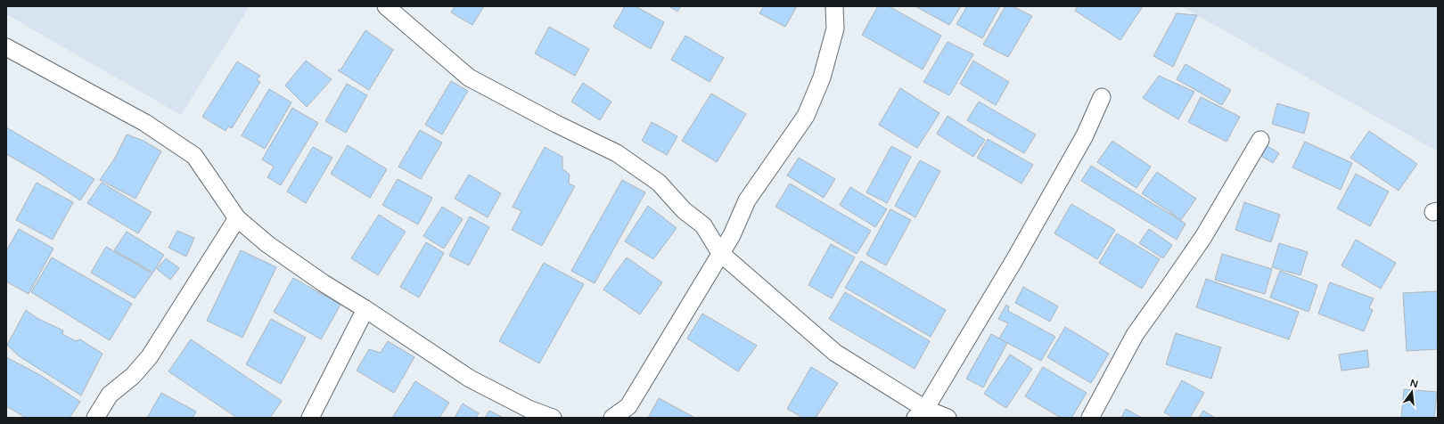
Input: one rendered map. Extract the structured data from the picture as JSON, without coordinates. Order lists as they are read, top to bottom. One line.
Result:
{"north":"top"}
